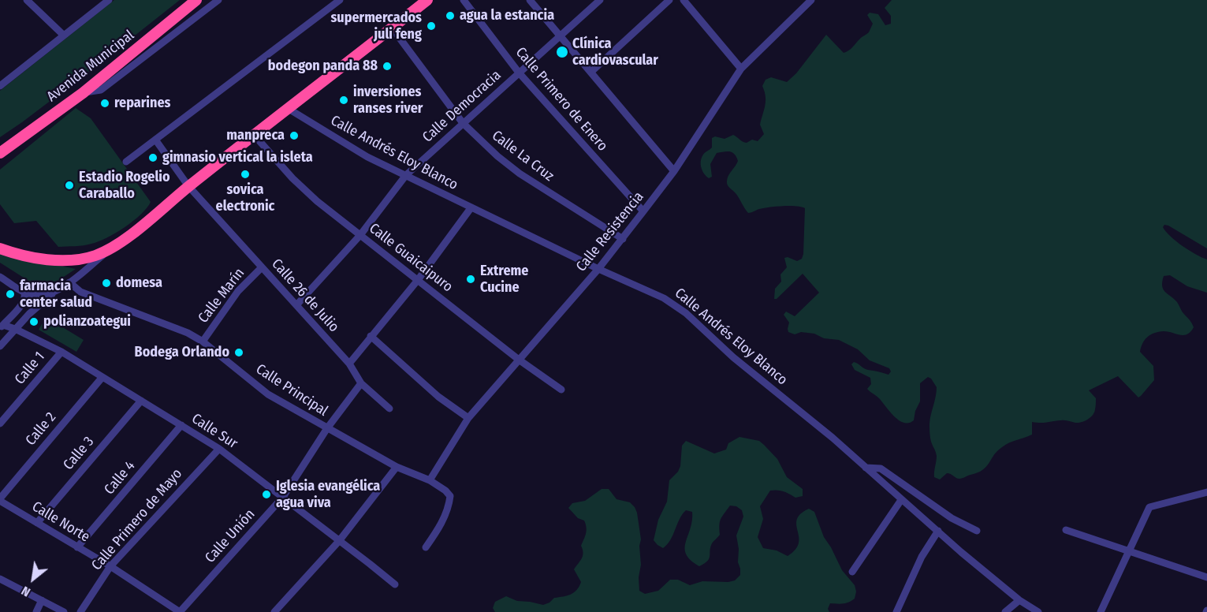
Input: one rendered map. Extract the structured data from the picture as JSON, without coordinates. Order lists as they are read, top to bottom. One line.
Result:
{"streets":{"highway":["Avenida Municipal"],"street":["Calle Primero de Enero","Calle Democracia","Calle Andrés Eloy Blanco","Calle La Cruz","Calle Resistencia","Calle Guaicaipuro","Calle Marín","Calle 26 de Julio","Calle 1","Calle Principal","Calle 2","Calle Sur","Calle 3","Calle 4","Calle Primero de Mayo","Calle Norte","Calle Unión"]},"crossings":[["Calle Primero de Enero","Calle Democracia"],["Calle Primero de Enero","Calle Resistencia"],["Calle Democracia","Calle Andrés Eloy Blanco"],["Calle Democracia","Calle La Cruz"],["Calle Democracia","Calle Guaicaipuro"],["Calle Democracia","Calle 26 de Julio"],["Calle Andrés Eloy Blanco","Calle Resistencia"],["Calle La Cruz","Calle Resistencia"],["Calle Resistencia","Calle Guaicaipuro"],["Calle Resistencia","Calle Principal"],["Calle Marín","Calle 26 de Julio"],["Calle Marín","Calle Principal"],["Calle 1","Calle Sur"],["Calle Principal","Calle Unión"],["Calle 2","Calle Sur"],["Calle 2","Calle Norte"],["Calle Sur","Calle 3"],["Calle Sur","Calle 4"],["Calle Sur","Calle Primero de Mayo"],["Calle Sur","Calle Unión"],["Calle 3","Calle Norte"],["Calle 4","Calle Norte"],["Calle Primero de Mayo","Calle Norte"],["Calle Norte","Calle Unión"]],"places":["agua la estancia","supermercados juli feng","Clínica cardiovascular","bodegon panda 88","inversiones ranses river","reparines","manpreca","gimnasio vertical la isleta","sovica electronic","Estadio Rogelio Caraballo","Extreme Cucine","domesa","farmacia center salud","polianzoategui","Bodega Orlando","Iglesia evangélica agua viva"],"north":"bottom left"}
